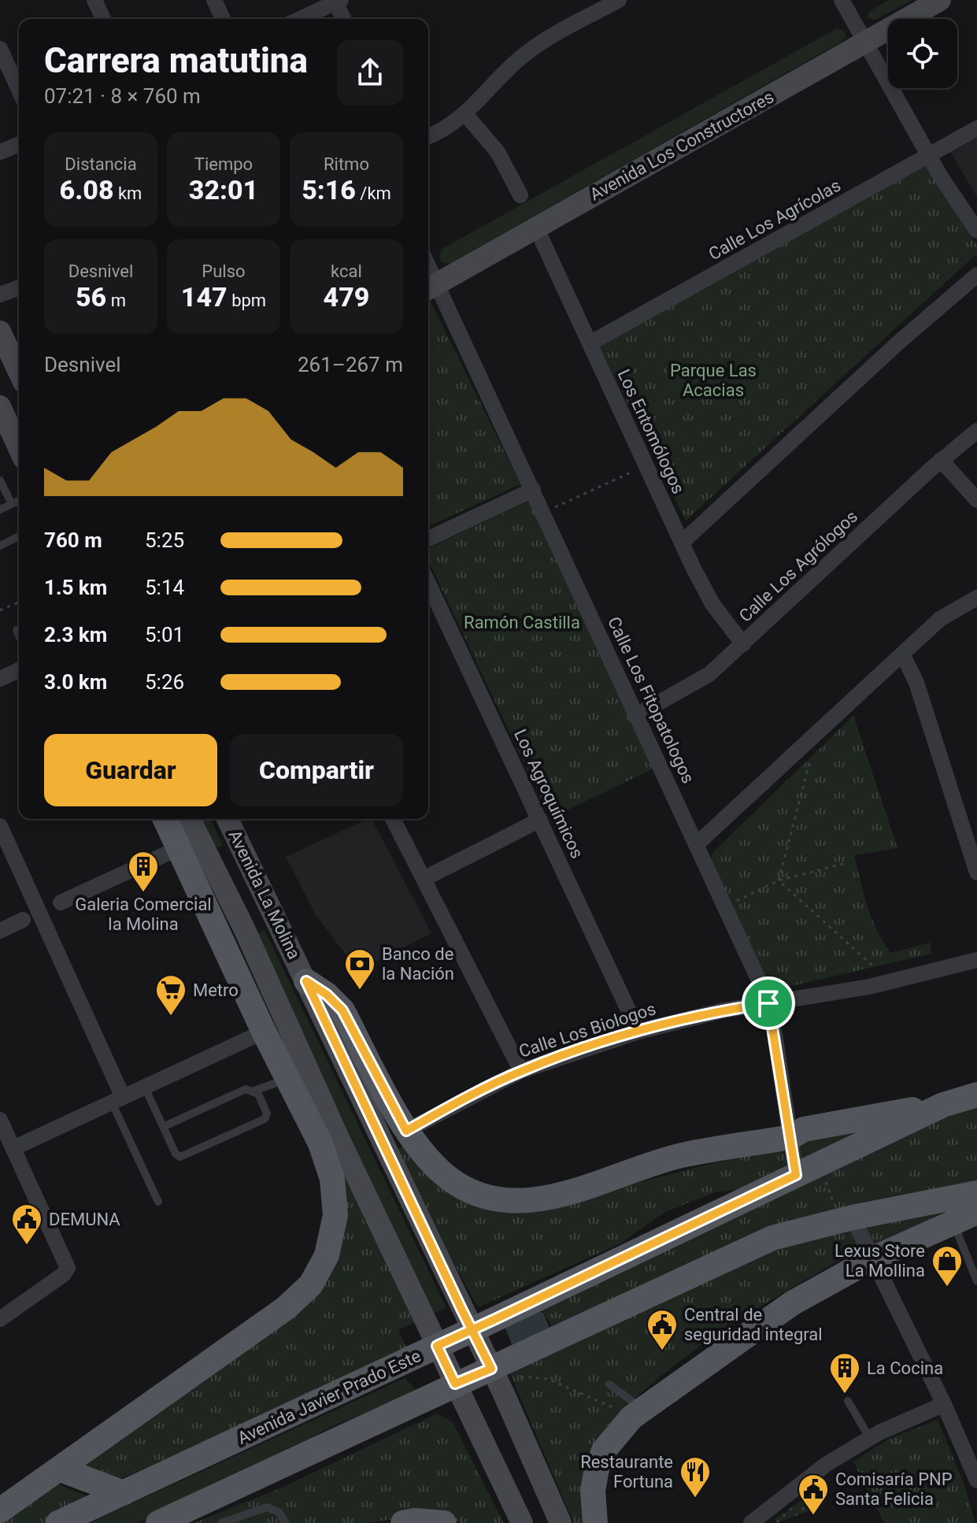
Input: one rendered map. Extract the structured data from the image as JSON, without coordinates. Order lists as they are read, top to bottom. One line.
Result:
{"streets":{"main road":["Avenida Los Constructores","Avenida La Molina","Avenida Javier Prado Este"],"street":["Calle Los Agrícolas","Los Entomólogos","Calle Los Agrólogos","Calle Los Fitopatologos","Los Agroquímicos","Calle Los Biologos"]},"crossings":[["Avenida Los Constructores","Los Entomólogos"],["Avenida Los Constructores","Calle Los Fitopatologos"],["Calle Los Agrícolas","Los Entomólogos"],["Los Entomólogos","Calle Los Agrólogos"],["Calle Los Agrólogos","Calle Los Fitopatologos"],["Calle Los Fitopatologos","Calle Los Biologos"],["Calle Los Fitopatologos","Avenida Javier Prado Este"],["Los Agroquímicos","Calle Los Biologos"],["Avenida La Molina","Avenida Javier Prado Este"]],"parks":["Parque Las Acacias","Ramón Castilla"],"places":{"building":["Galeria Comercial la Molina","La Cocina"],"bank":["Banco de la Nación"],"supermarket":["Metro"],"public building":["DEMUNA","Central de seguridad integral","Comisaría PNP Santa Felicia"],"shop":["Lexus Store La Mollina"],"restaurant":["Restaurante Fortuna"]},"page":{"heading":["Carrera matutina","07:21 · 8 × 760 m"],"stats":[["Distancia","6.08 km"],["Tiempo","32:01"],["Ritmo","5:16 /km"],["Desnivel","56 m"],["Pulso","147 bpm"],["kcal","479"]],"chart":["Desnivel","261–267 m"],"list":[{"name":"760 m","note":"5:25"},{"name":"1.5 km","note":"5:14"},{"name":"2.3 km","note":"5:01"},{"name":"3.0 km","note":"5:26"}],"buttons":["Guardar","Compartir"]}}
